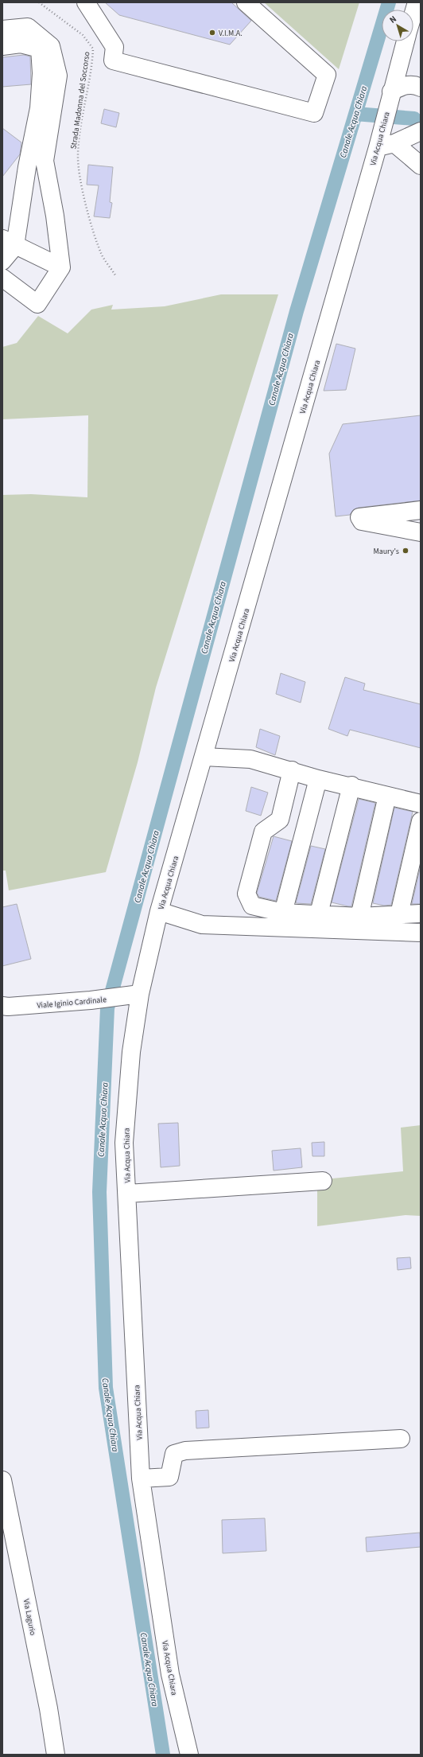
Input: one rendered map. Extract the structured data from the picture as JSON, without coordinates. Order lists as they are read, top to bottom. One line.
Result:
{"streets":{"street":["Via Acqua Chiara","Viale Iginio Cardinale","Via Lagurio"],"path":["Strada Madonna del Soccorso"]},"crossings":[["Via Acqua Chiara","Viale Iginio Cardinale"]],"water":["Canale Acqua Chiara"],"places":["V.I.M.A.","Maury's"],"north":"top left"}
